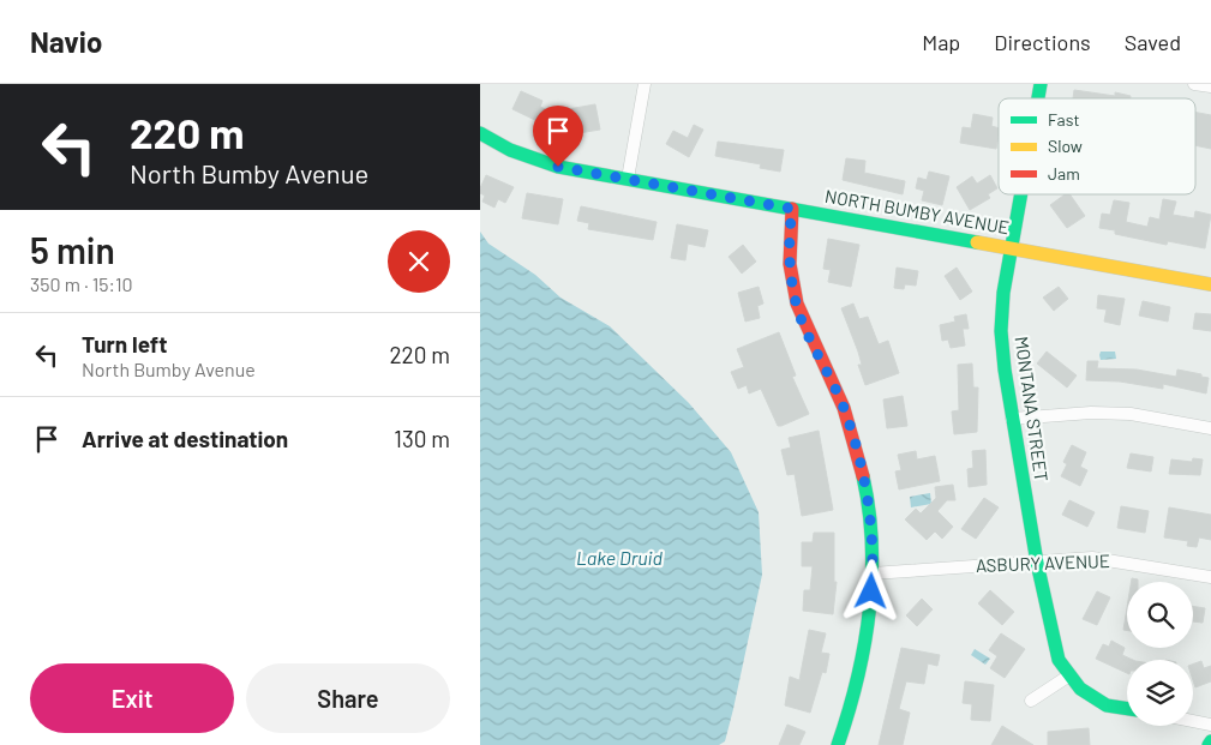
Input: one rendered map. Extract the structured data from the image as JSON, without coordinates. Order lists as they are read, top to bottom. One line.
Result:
{"streets":{"street":["NORTH BUMBY AVENUE","MONTANA STREET","ASBURY AVENUE"]},"crossings":[["NORTH BUMBY AVENUE","MONTANA STREET"],["MONTANA STREET","ASBURY AVENUE"]],"water":["Lake Druid"],"legend":["Fast","Slow","Jam"],"page":{"header":"Navio","nav":["Map","Directions","Saved"],"turn":["220 m","North Bumby Avenue"],"heading":["5 min","350 m · 15:10"],"list":[{"name":"Turn left","note":"North Bumby Avenue","value":"220 m"},{"name":"Arrive at destination","value":"130 m"}],"buttons":["Exit","Share"]}}
